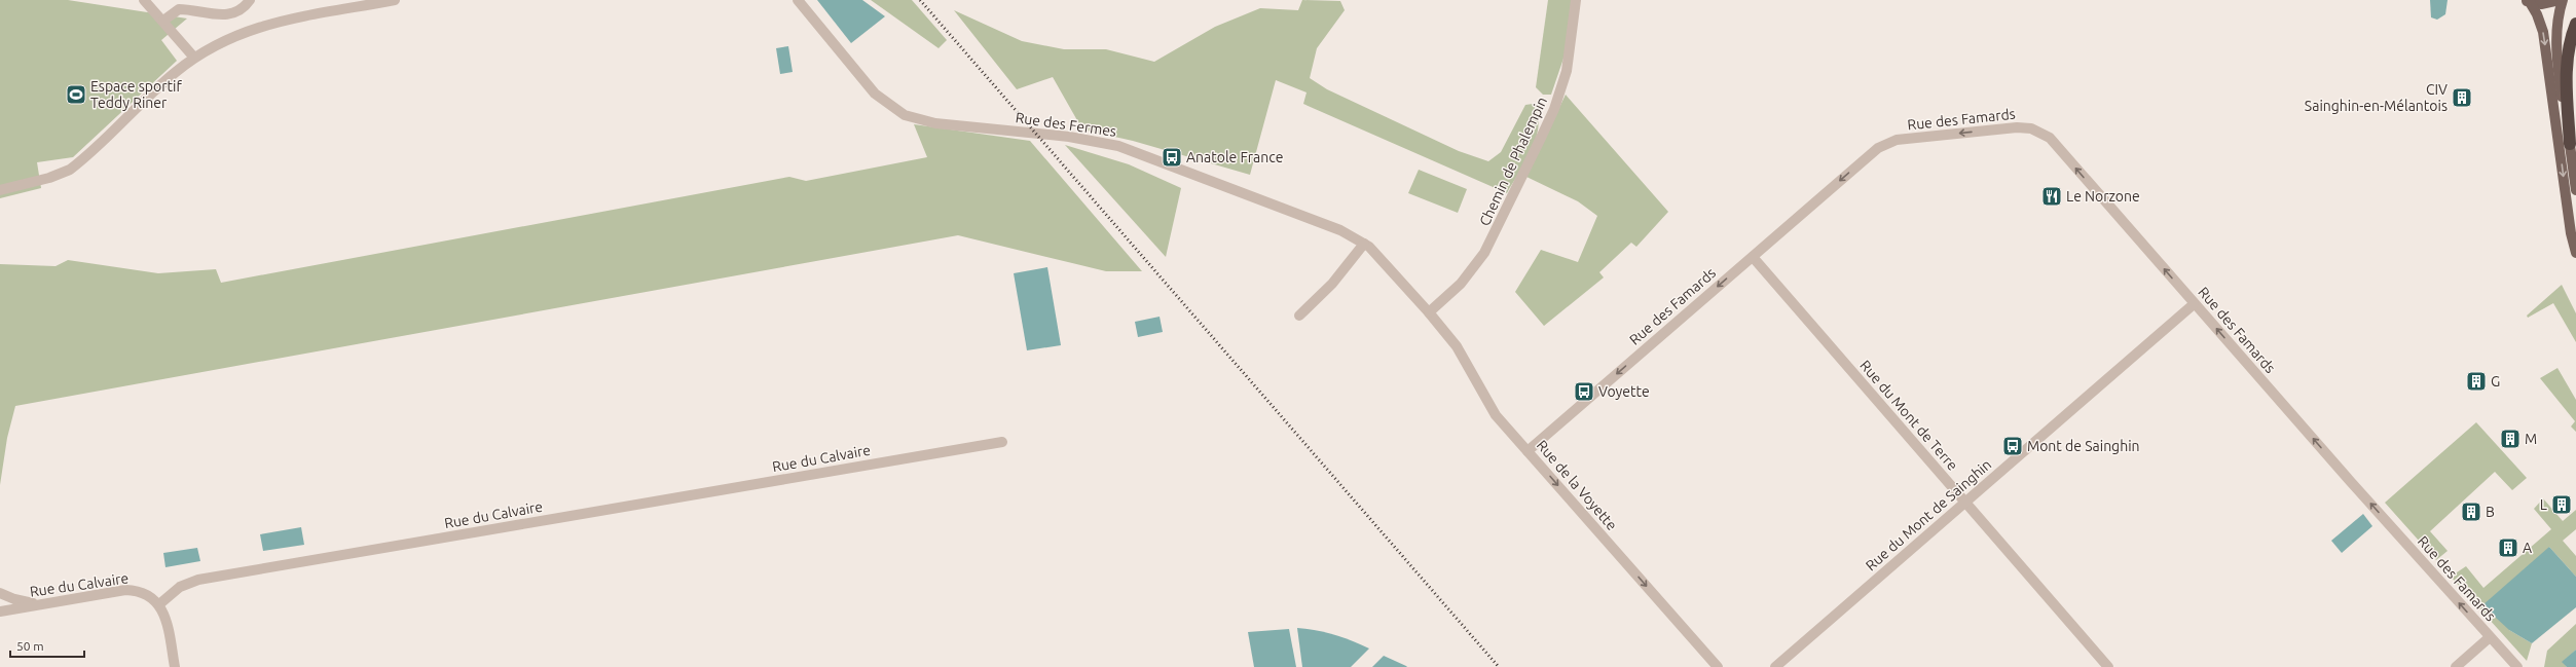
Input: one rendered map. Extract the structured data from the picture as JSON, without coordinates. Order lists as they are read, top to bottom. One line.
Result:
{"streets":{"street":["Rue des Famards","Rue des Fermes","Chemin de Phalempin","Rue du Mont de Terre","Rue du Calvaire","Rue de la Voyette","Rue du Mont de Sainghin"]},"crossings":[["Rue des Famards","Rue du Mont de Terre"],["Rue des Famards","Rue de la Voyette"],["Rue des Famards","Rue du Mont de Sainghin"],["Rue des Fermes","Chemin de Phalempin"],["Rue des Fermes","Rue de la Voyette"],["Chemin de Phalempin","Rue de la Voyette"],["Rue du Mont de Terre","Rue du Mont de Sainghin"]],"one_way":["Rue de la Voyette"],"places":{"sports":["Espace sportif Teddy Riner"],"building":["CIV Sainghin-en-Mélantois","G","M","L","B","A"],"bus stop":["Anatole France","Voyette","Mont de Sainghin"],"restaurant":["Le Norzone"]},"scale_bar":"50 m"}
